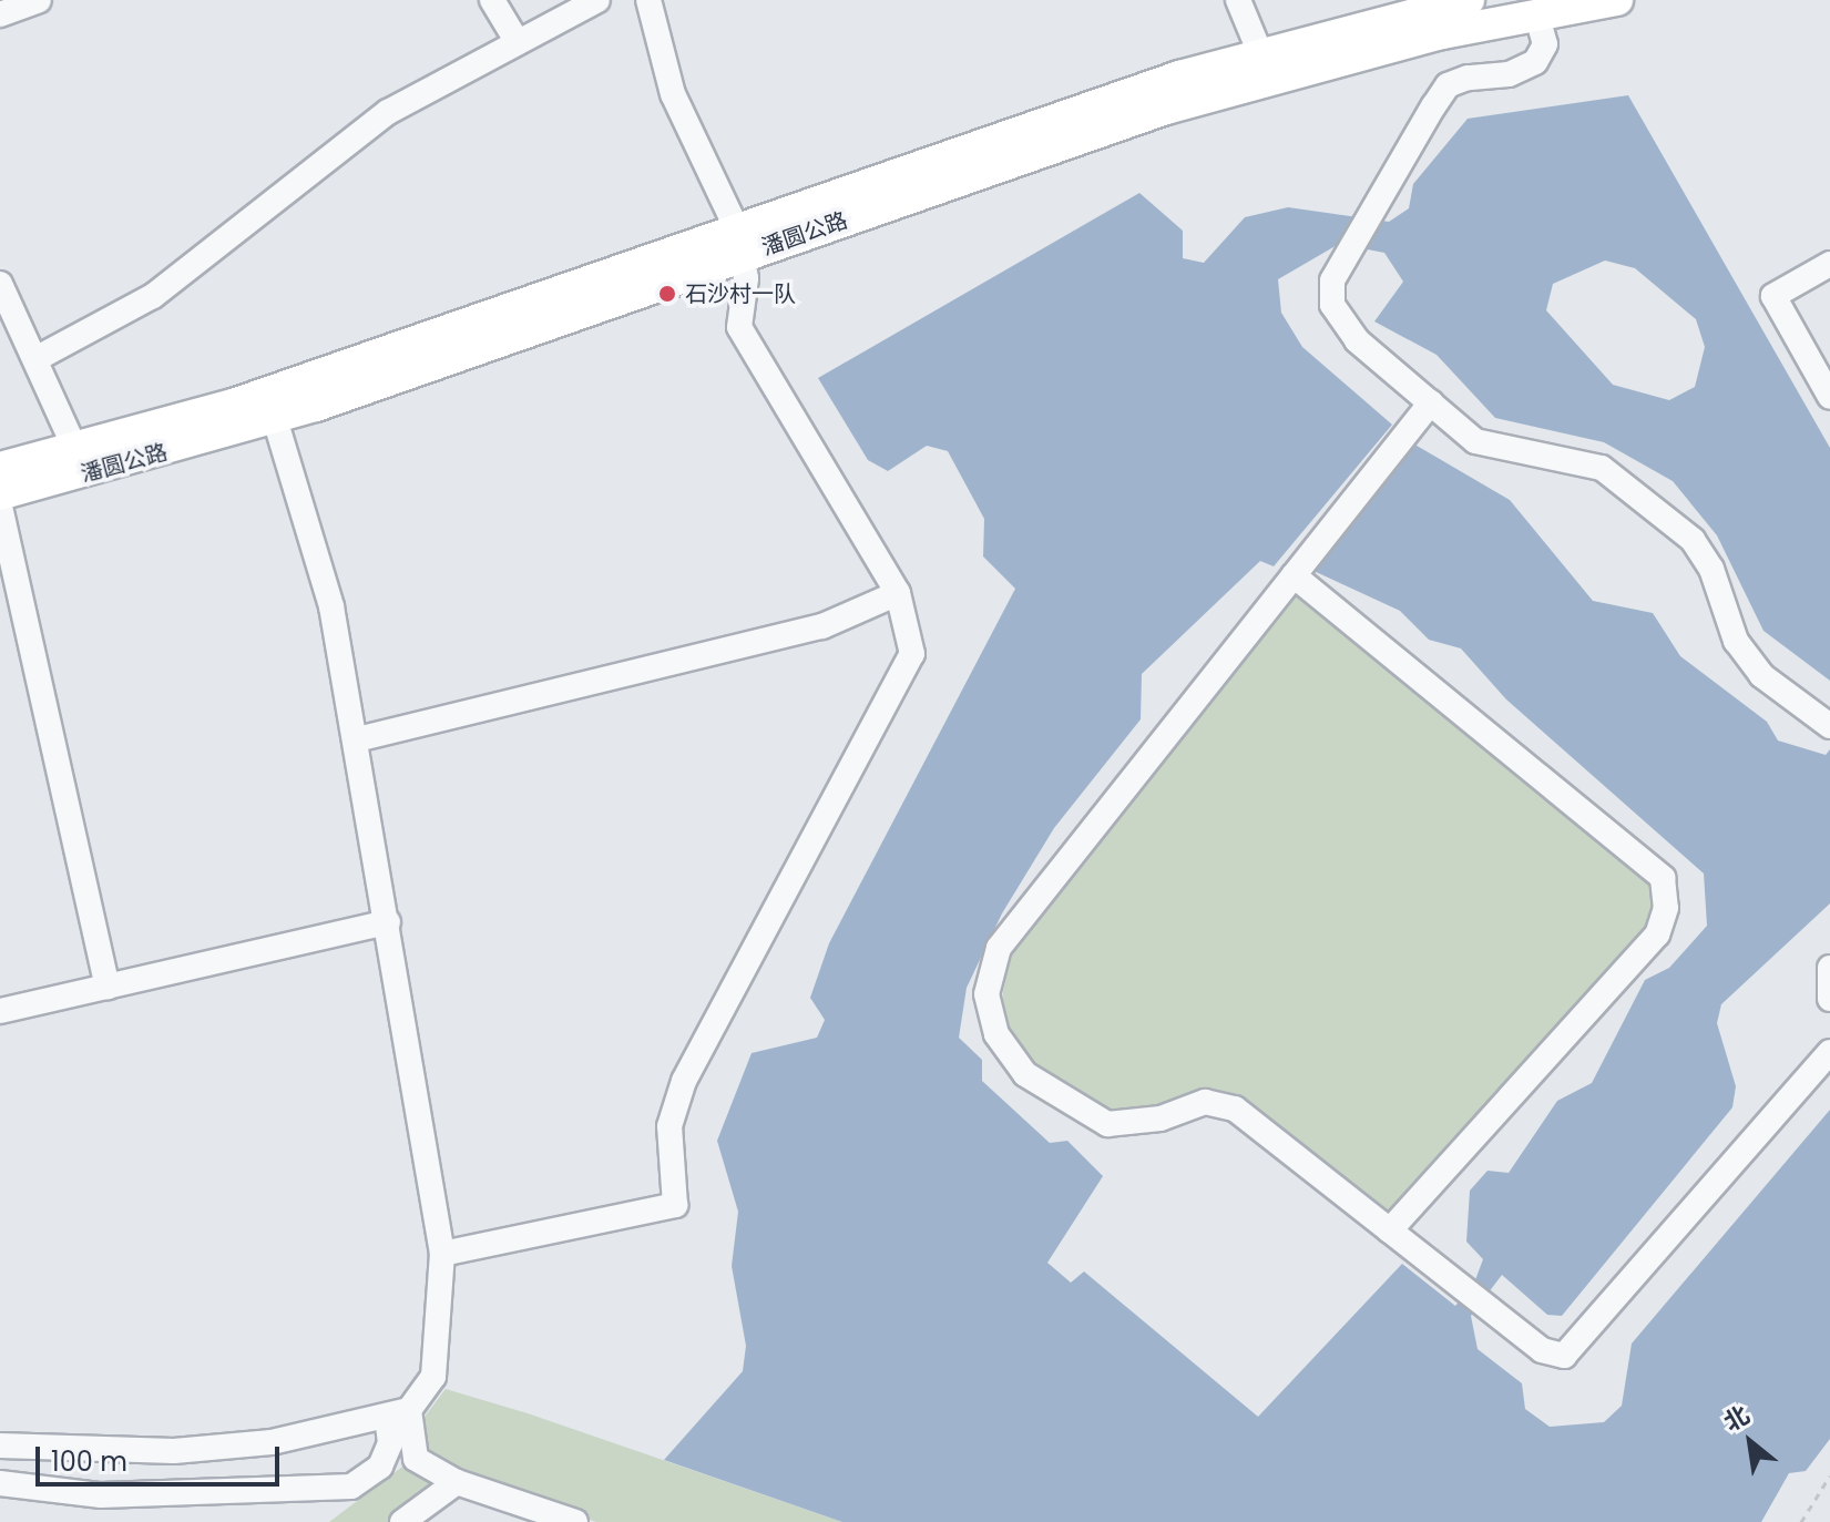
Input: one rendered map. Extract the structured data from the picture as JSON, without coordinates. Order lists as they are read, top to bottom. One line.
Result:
{"streets":{"main road":["潘圆公路"]},"places":["石沙村一队"],"scale_bar":"100 m","north":"top left"}
